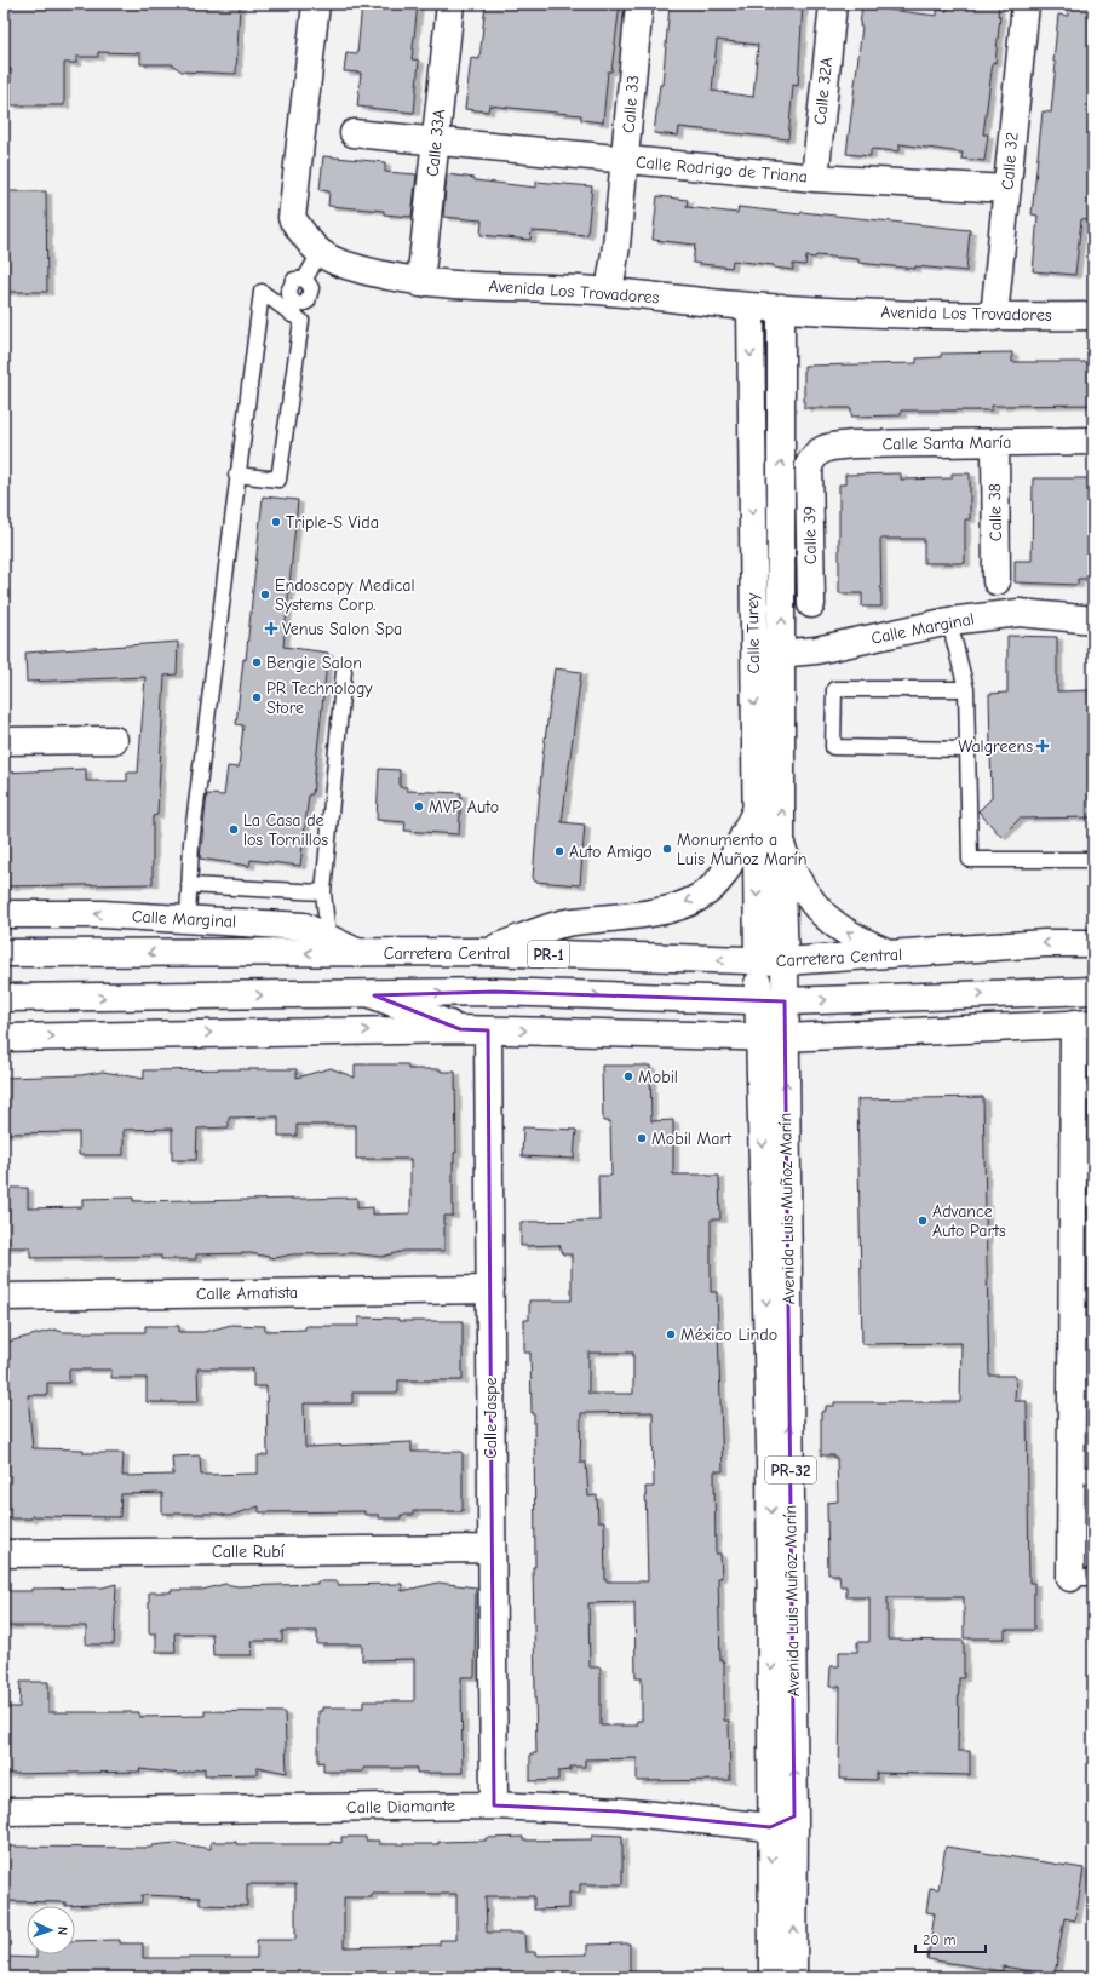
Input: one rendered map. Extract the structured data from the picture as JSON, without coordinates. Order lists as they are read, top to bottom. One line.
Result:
{"streets":{"street":["Calle 32A","Calle 33","Calle 33A","Calle 32","Calle Rodrigo de Triana","Avenida Los Trovadores","Calle Santa María","Calle 38","Calle 39","Calle Marginal","Calle Turey","Carretera Central","PR-1","Avenida Luis Muñoz Marín","Calle Amatista","Calle Jaspe","PR-32","Calle Rubí","Calle Diamante"]},"crossings":[["Calle 32A","Calle Rodrigo de Triana"],["Calle 33","Calle Rodrigo de Triana"],["Calle 33","Avenida Los Trovadores"],["Calle 33A","Calle Rodrigo de Triana"],["Calle 33A","Avenida Los Trovadores"],["Calle 32","Calle Rodrigo de Triana"],["Calle 32","Avenida Los Trovadores"],["Avenida Los Trovadores","Calle Turey"],["Calle Santa María","Calle 38"],["Calle Santa María","Calle 39"],["Calle Marginal","Calle Turey"],["Calle Marginal","Carretera Central"],["Calle Turey","Carretera Central"],["Avenida Luis Muñoz Marín","Calle Diamante"],["Calle Amatista","Calle Jaspe"],["Calle Jaspe","Calle Rubí"],["Calle Jaspe","Calle Diamante"]],"places":{"other":["Triple-S Vida","Endoscopy Medical Systems Corp.","Bengie Salon","PR Technology Store","MVP Auto","La Casa de los Tornillos","Monumento a Luis Muñoz Marín","Auto Amigo","Mobil","Mobil Mart","Advance Auto Parts","México Lindo"],"health":["Venus Salon Spa","Walgreens"]},"scale_bar":"20 m","north":"right"}
